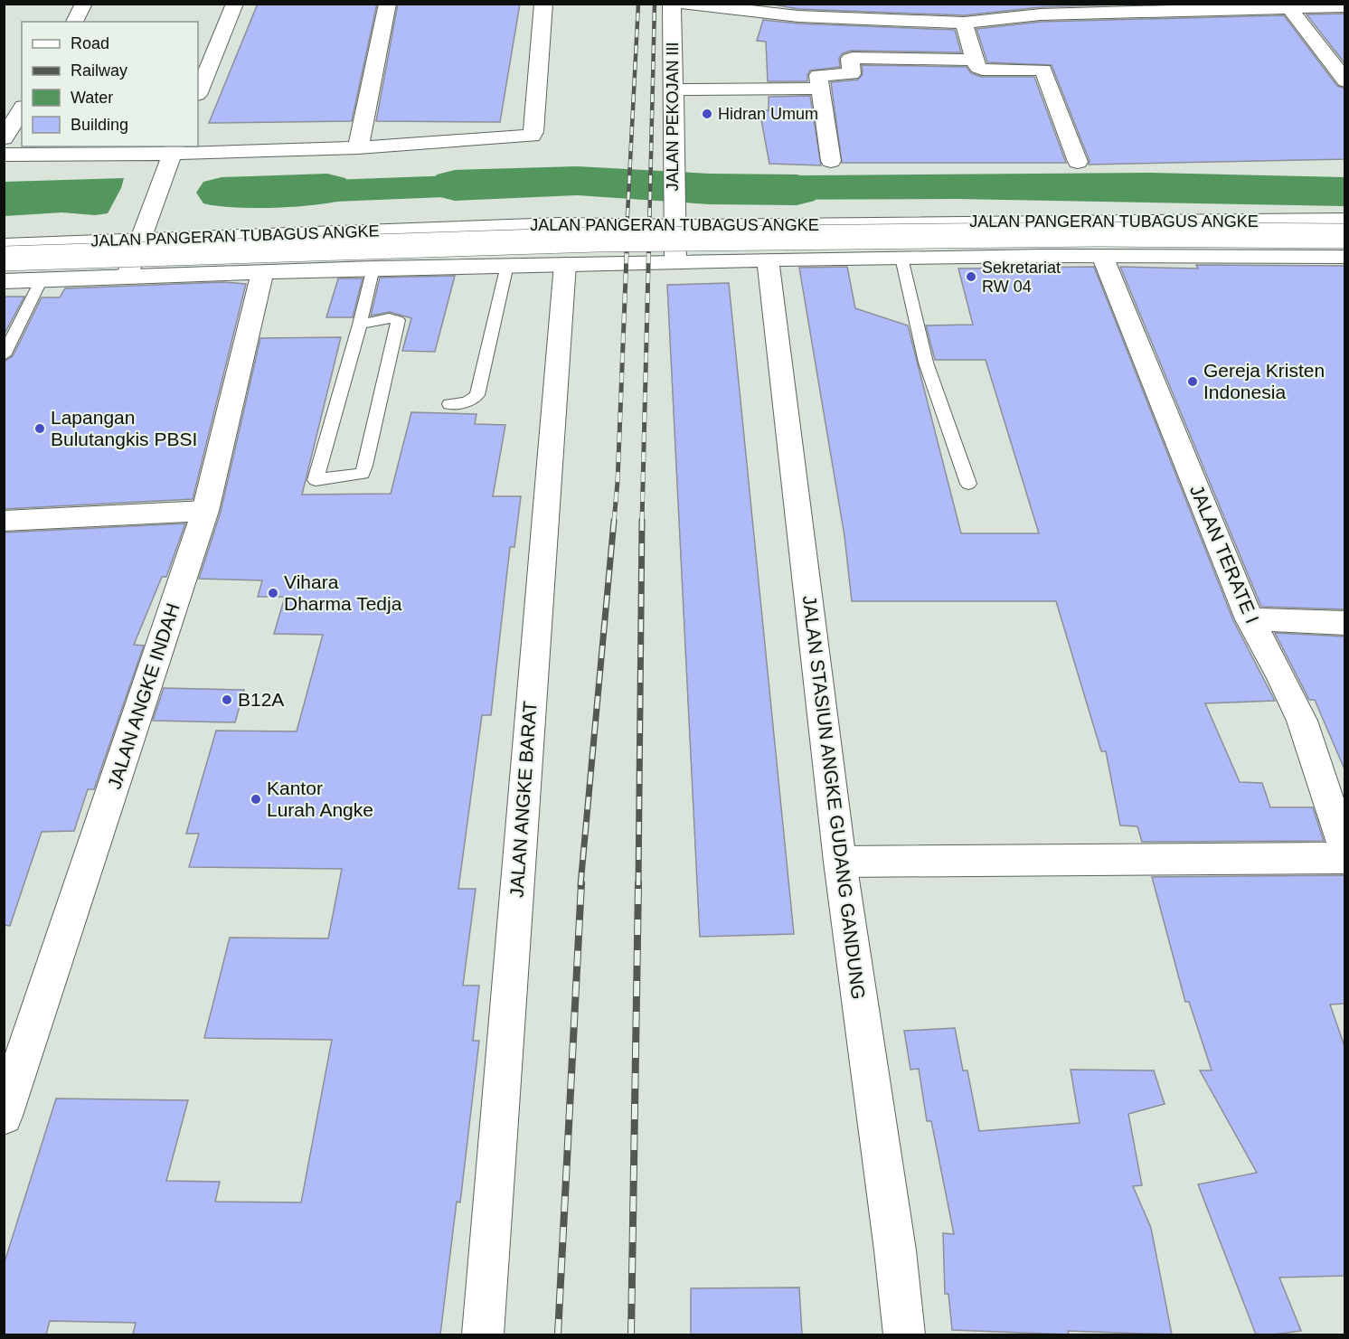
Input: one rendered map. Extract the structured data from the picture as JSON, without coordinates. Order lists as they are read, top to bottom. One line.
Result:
{"streets":{"street":["JALAN PEKOJAN III","JALAN PANGERAN TUBAGUS ANGKE","JALAN TERATE I","JALAN ANGKE INDAH","JALAN STASIUN ANGKE GUDANG GANDUNG","JALAN ANGKE BARAT"]},"crossings":[["JALAN PEKOJAN III","JALAN PANGERAN TUBAGUS ANGKE"],["JALAN PANGERAN TUBAGUS ANGKE","JALAN TERATE I"],["JALAN PANGERAN TUBAGUS ANGKE","JALAN ANGKE INDAH"],["JALAN PANGERAN TUBAGUS ANGKE","JALAN STASIUN ANGKE GUDANG GANDUNG"],["JALAN PANGERAN TUBAGUS ANGKE","JALAN ANGKE BARAT"]],"places":["Hidran Umum","Sekretariat RW 04","Gereja Kristen Indonesia","Lapangan Bulutangkis PBSI","Vihara Dharma Tedja","B12A","Kantor Lurah Angke"],"legend":["Road","Railway","Water","Building"]}
